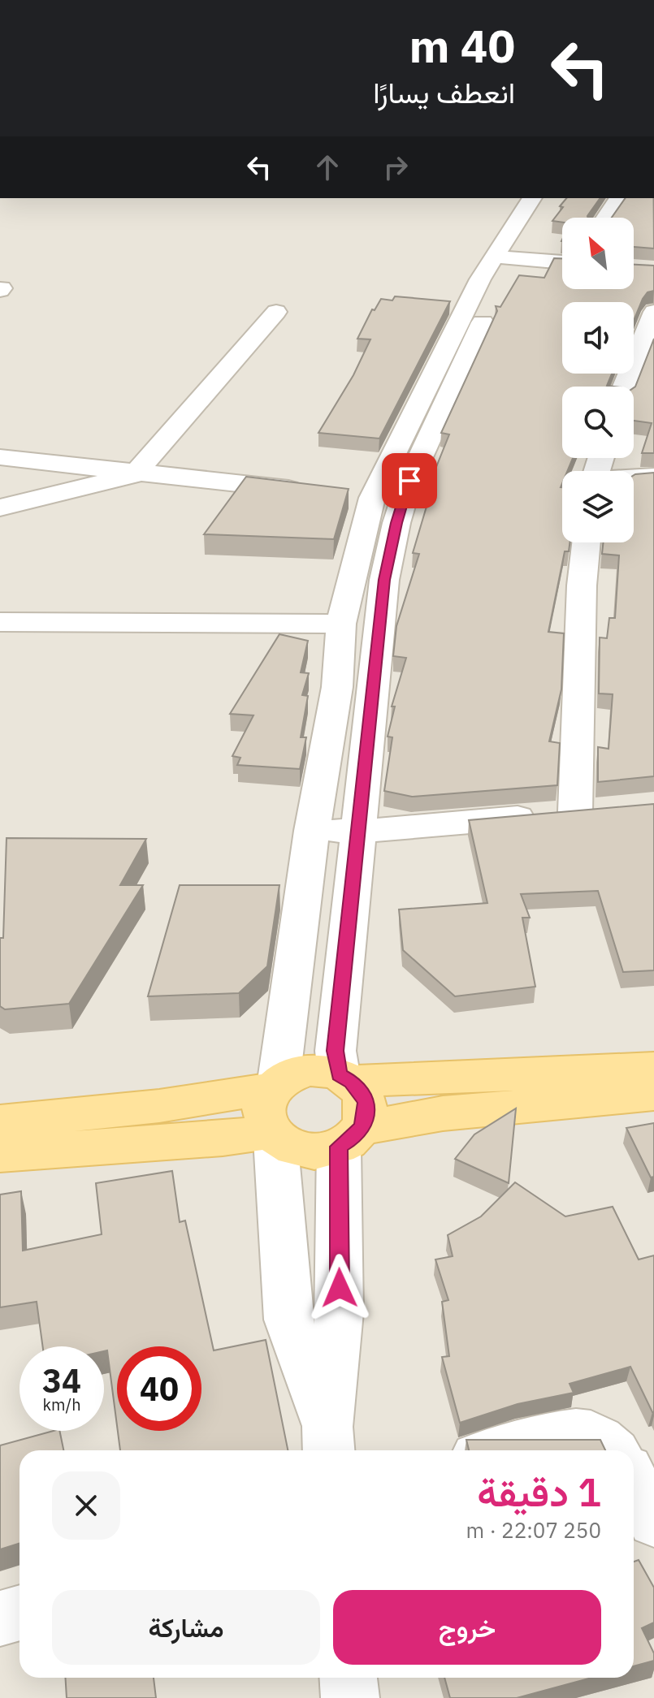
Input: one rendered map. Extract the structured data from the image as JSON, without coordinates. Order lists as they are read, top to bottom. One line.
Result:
{"north":"top left","page":{"turn":["40 m","انعطف يسارًا"],"speed":"34 km/h","limit":"40","heading":["1 دقيقة","250 m · 22:07"],"buttons":["خروج","مشاركة"]}}
